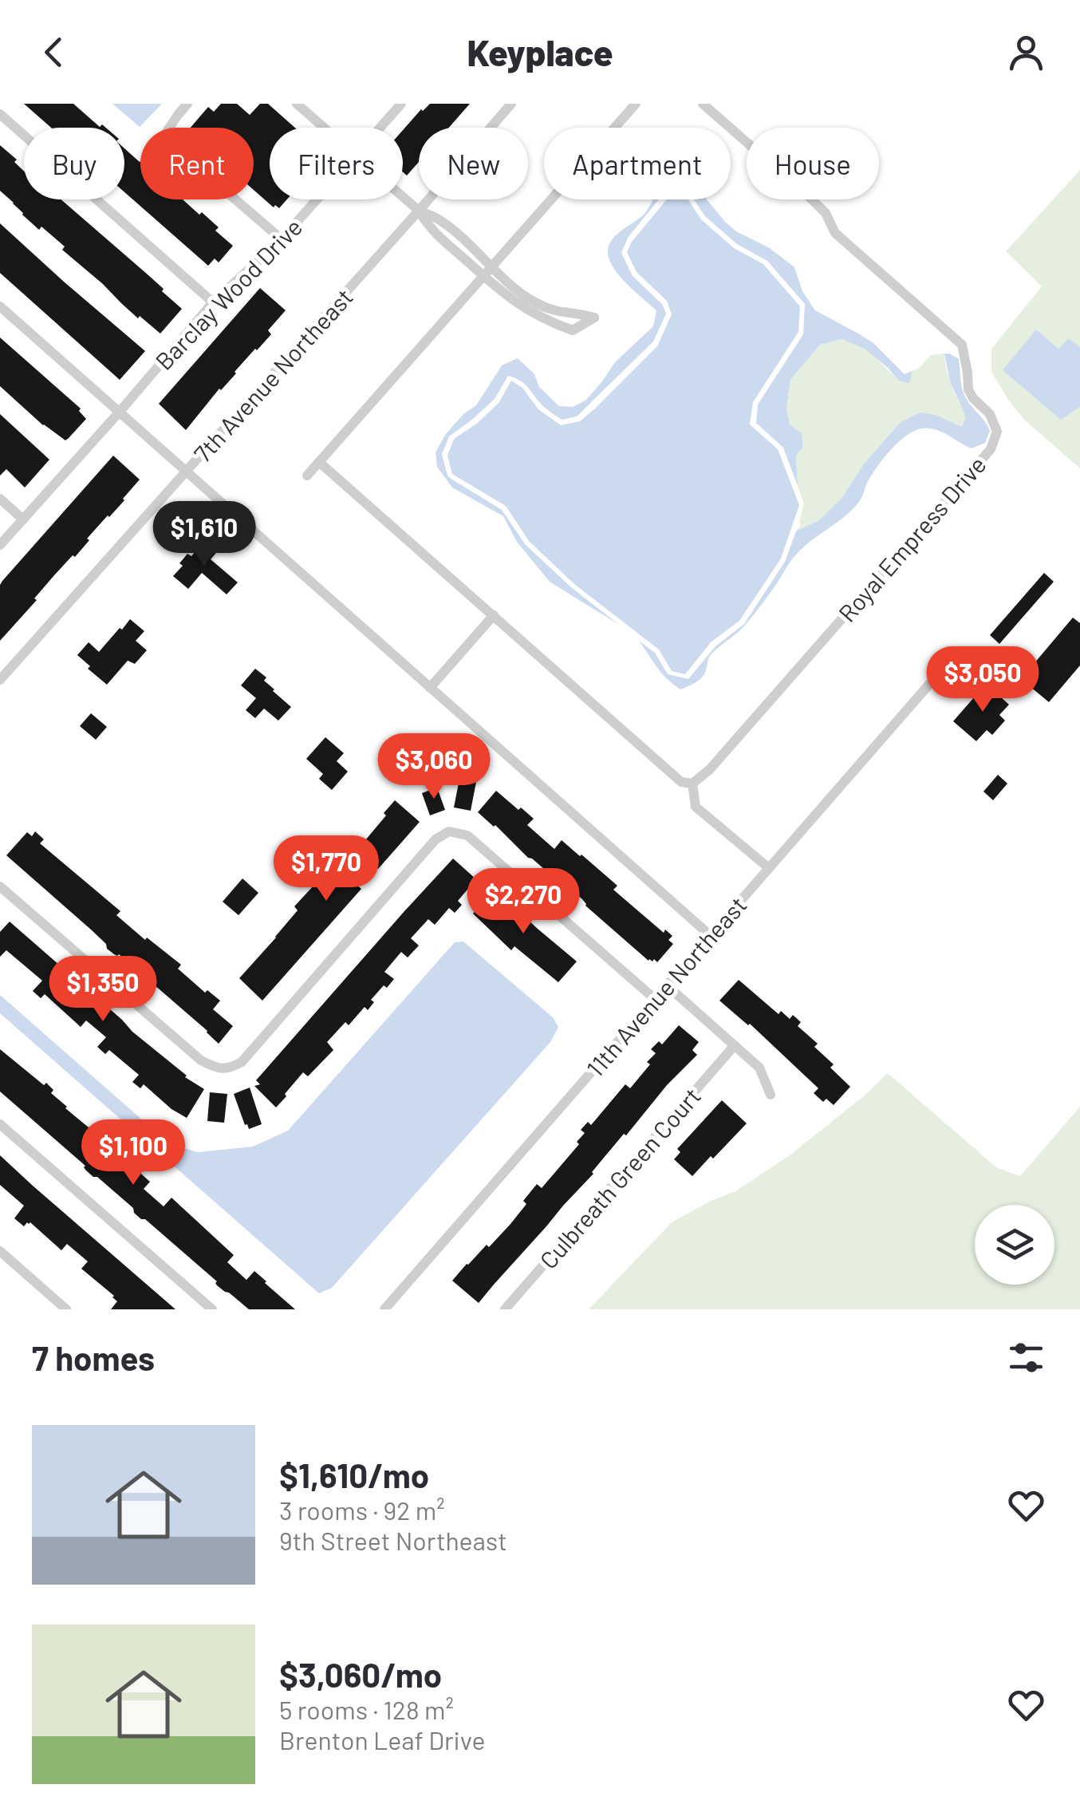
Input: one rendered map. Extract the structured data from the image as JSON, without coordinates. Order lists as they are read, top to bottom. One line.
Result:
{"streets":{"street":["Barclay Wood Drive","7th Avenue Northeast","Royal Empress Drive","11th Avenue Northeast","Culbreath Green Court"]},"page":{"header":"Keyplace","chip":["Buy","Rent","Filters","New","Apartment","House"],"price":["$1,610","$3,050","$3,060","$1,770","$2,270","$1,350","$1,100"],"heading":"7 homes","list":[{"name":"$1,610/mo","note":"3 rooms · 92 m² · 9th Street Northeast"},{"name":"$3,060/mo","note":"5 rooms · 128 m² · Brenton Leaf Drive"}]}}
